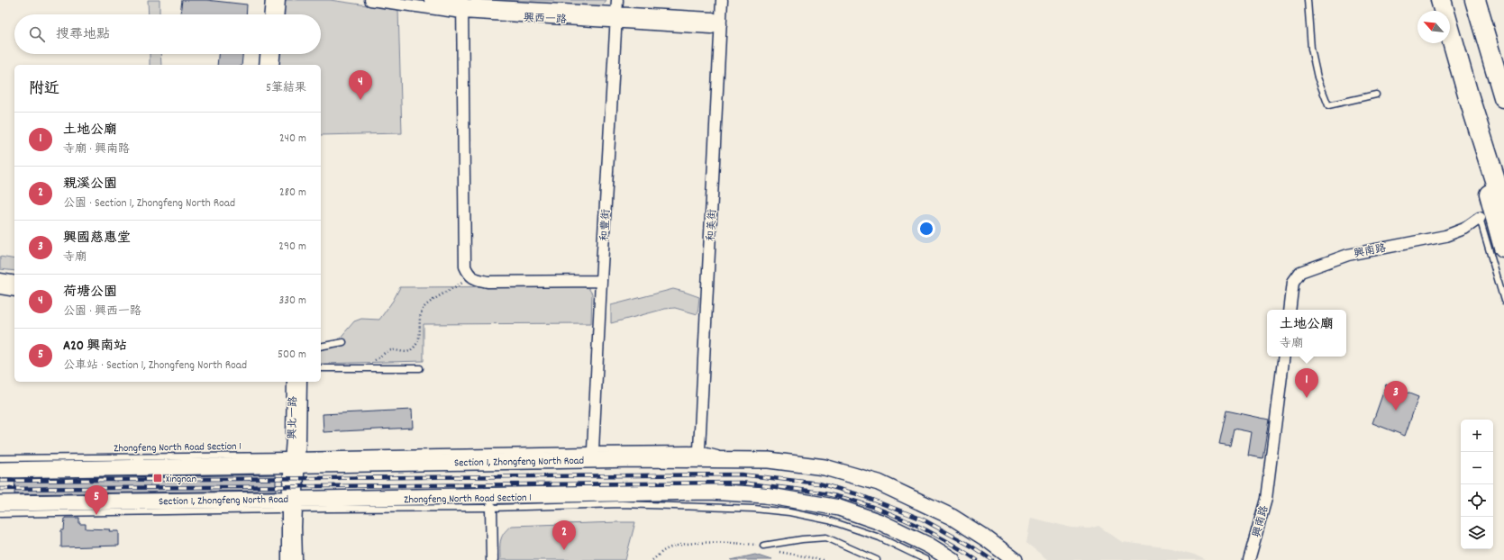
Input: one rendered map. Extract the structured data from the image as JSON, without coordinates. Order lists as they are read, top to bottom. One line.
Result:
{"streets":{"main road":["Section 1, Zhongfeng North Road"],"street":["興西一路","和豐街","和美街","興南路","興北一路"],"lane":["Zhongfeng North Road Section 1"]},"crossings":[["興西一路","和豐街"],["興西一路","和美街"],["和豐街","Zhongfeng North Road Section 1"],["和美街","Zhongfeng North Road Section 1"],["興北一路","Zhongfeng North Road Section 1"],["興北一路","Section 1, Zhongfeng North Road"],["Zhongfeng North Road Section 1","Section 1, Zhongfeng North Road"]],"places":{"transit":["Xingnan"]},"north":"top left","page":{"search":"搜尋地點","heading":["附近","5筆結果"],"pins":["4","1","3","5","2"],"list":[{"mark":"1","name":"土地公廟","note":"寺廟 · 興南路","value":"240 m"},{"mark":"2","name":"親溪公園","note":"公園 · Section 1, Zhongfeng North Road","value":"280 m"},{"mark":"3","name":"興國慈惠堂","note":"寺廟","value":"290 m"},{"mark":"4","name":"荷塘公園","note":"公園 · 興西一路","value":"330 m"},{"mark":"5","name":"A20 興南站","note":"公車站 · Section 1, Zhongfeng North Road","value":"500 m"}],"popup":["土地公廟","寺廟"],"map_buttons":["+","−"]}}
